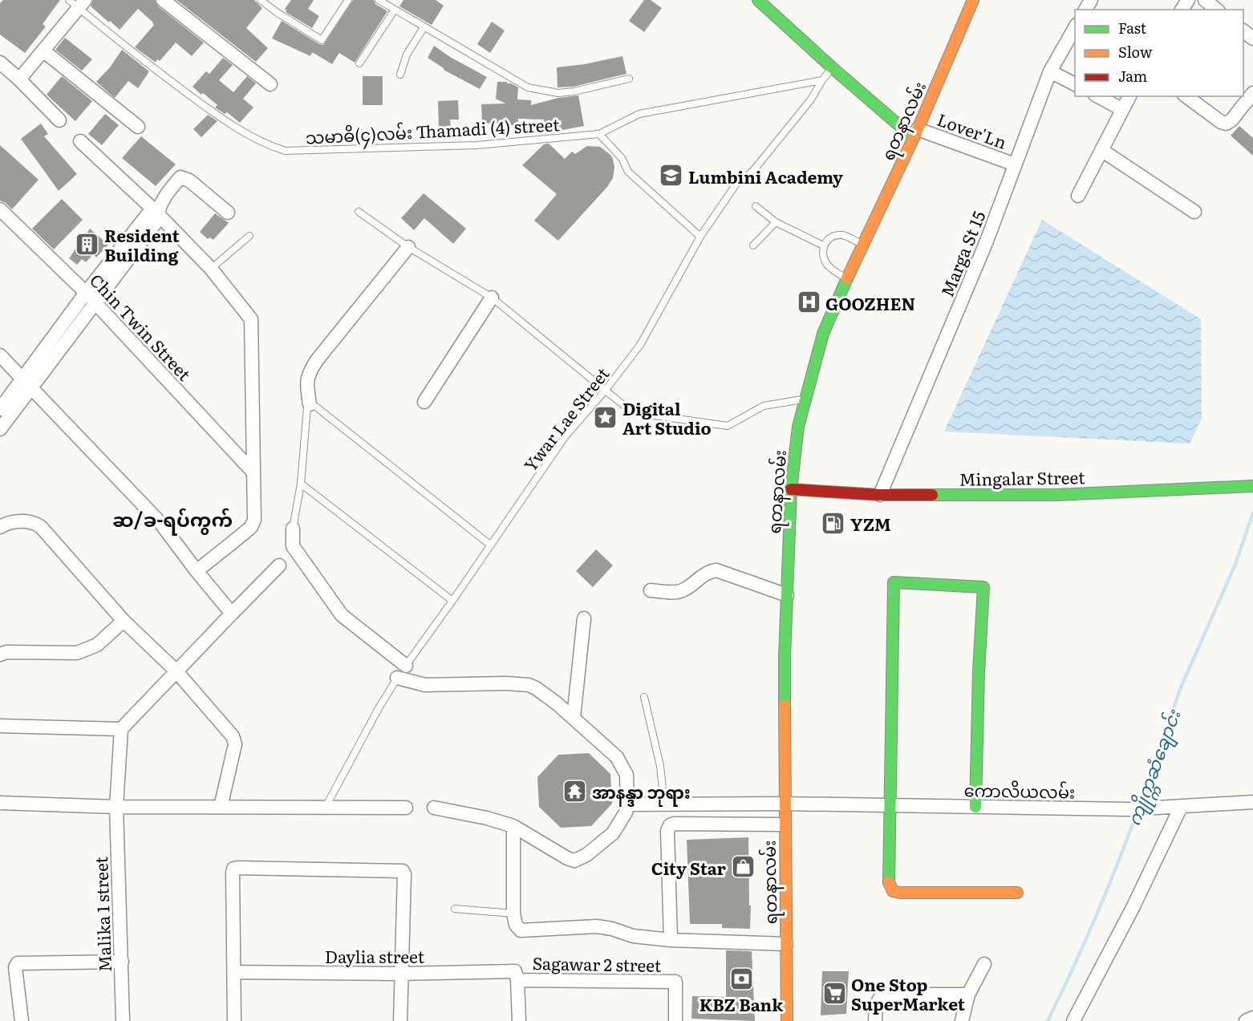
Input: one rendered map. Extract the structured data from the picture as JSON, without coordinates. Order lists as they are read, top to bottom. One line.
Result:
{"streets":{"street":["ရတနာလမ်း","Lover'Ln","Marga St 15","Chin Twin Street","Mingalar Street","ကောလိယလမ်း","Malika 1 street","Daylia street","Sagawar 2 street"],"lane":["သမာဓိ(၄)လမ်း Thamadi (4) street","Ywar Lae Street"]},"crossings":[["ရတနာလမ်း","Lover'Ln"],["ရတနာလမ်း","Mingalar Street"],["ရတနာလမ်း","ကောလိယလမ်း"],["သမာဓိ(၄)လမ်း Thamadi (4) street","Ywar Lae Street"],["Lover'Ln","Marga St 15"],["Marga St 15","Mingalar Street"],["Daylia street","Sagawar 2 street"]],"districts":["ဆ/ခ-ရပ်ကွက်"],"water":["ကျိုက္ကဆံချောင်း"],"places":{"school or university":["Lumbini Academy"],"building":["Resident Building"],"hospital":["GOOZHEN"],"place":["Digital Art Studio"],"fuel station":["YZM"],"temple":["အာနန္ဒာ ဘုရား"],"shop":["City Star"],"bank":["KBZ Bank"],"supermarket":["One Stop SuperMarket"]},"legend":["Fast","Slow","Jam"]}
